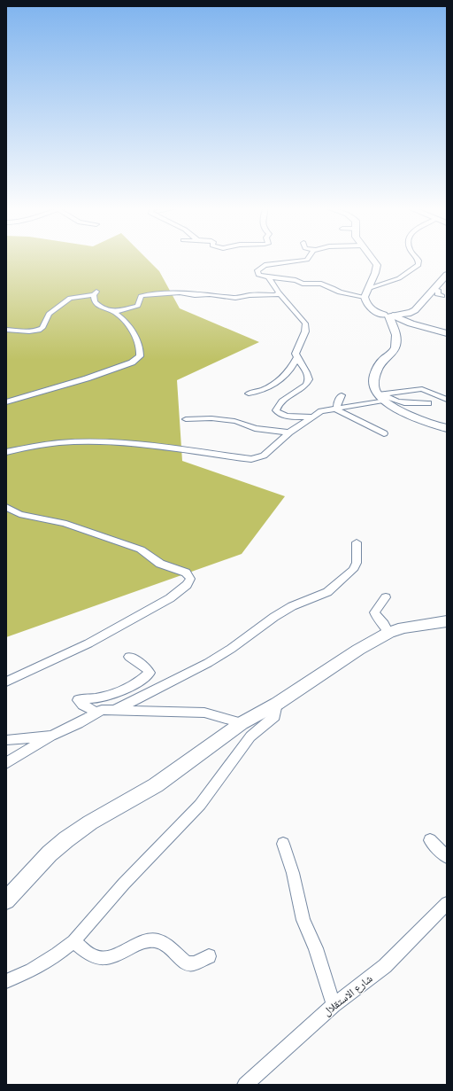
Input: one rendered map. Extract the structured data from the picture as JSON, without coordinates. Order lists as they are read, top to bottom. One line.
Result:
{"streets":{"street":["شارع الاستقلال"]}}
